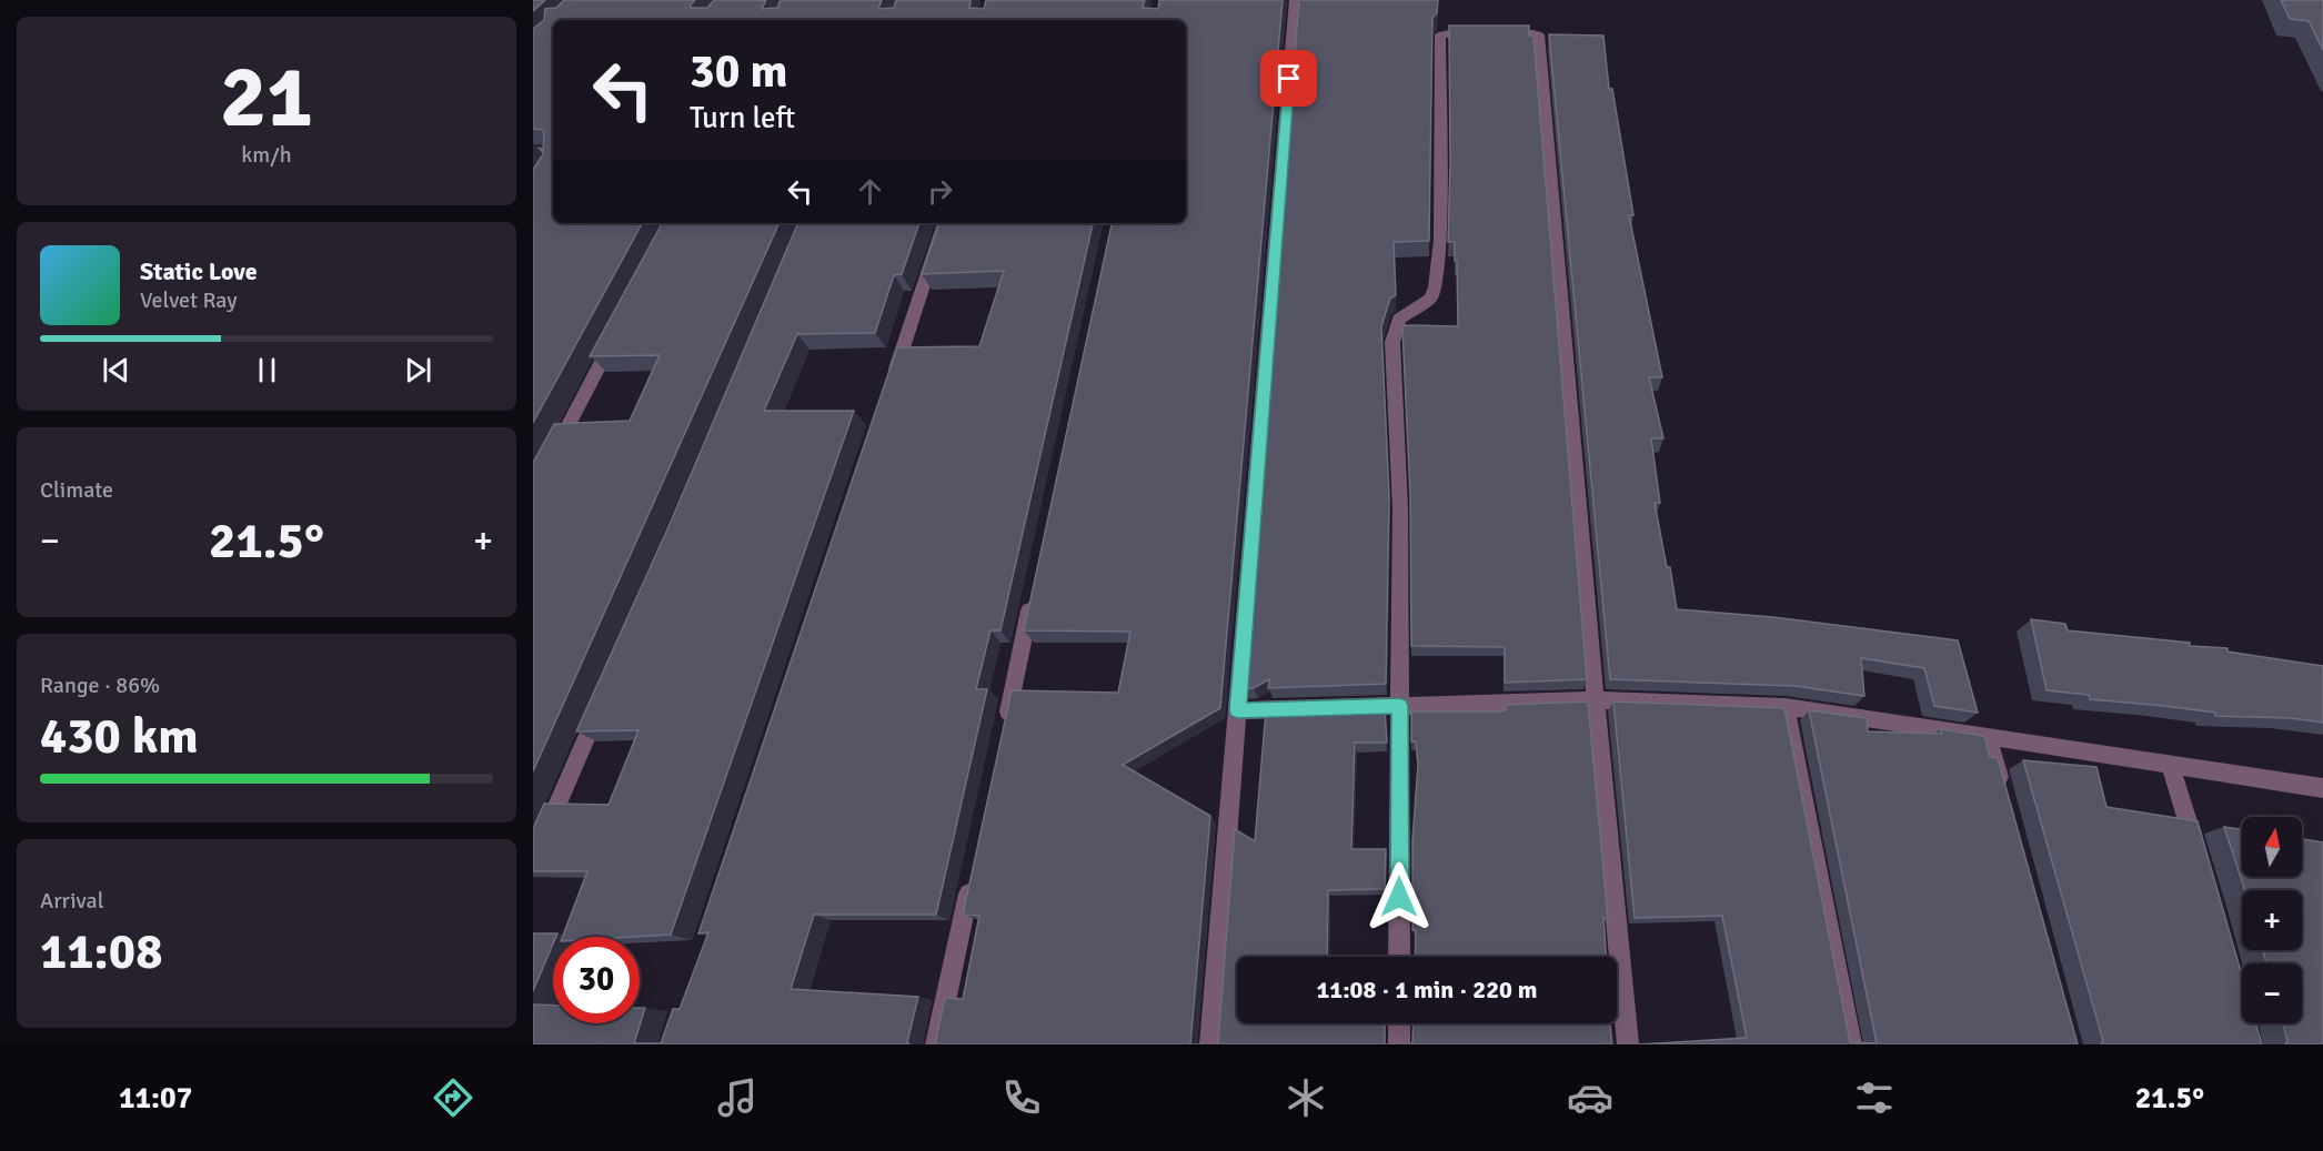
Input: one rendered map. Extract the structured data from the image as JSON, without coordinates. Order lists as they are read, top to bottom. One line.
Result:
{"north":"top","page":{"tile":[["21","km/h"],"Climate",["Range · 86%","430 km"],["Arrival","11:08"]],"turn":["30 m","Turn left"],"song":["Static Love","Velvet Ray"],"heat":["−","21.5°","+"],"map_buttons":["+","−"],"limit":"30","trip":"11:08 · 1 min · 220 m","tabs":["11:07","21.5°"]}}
